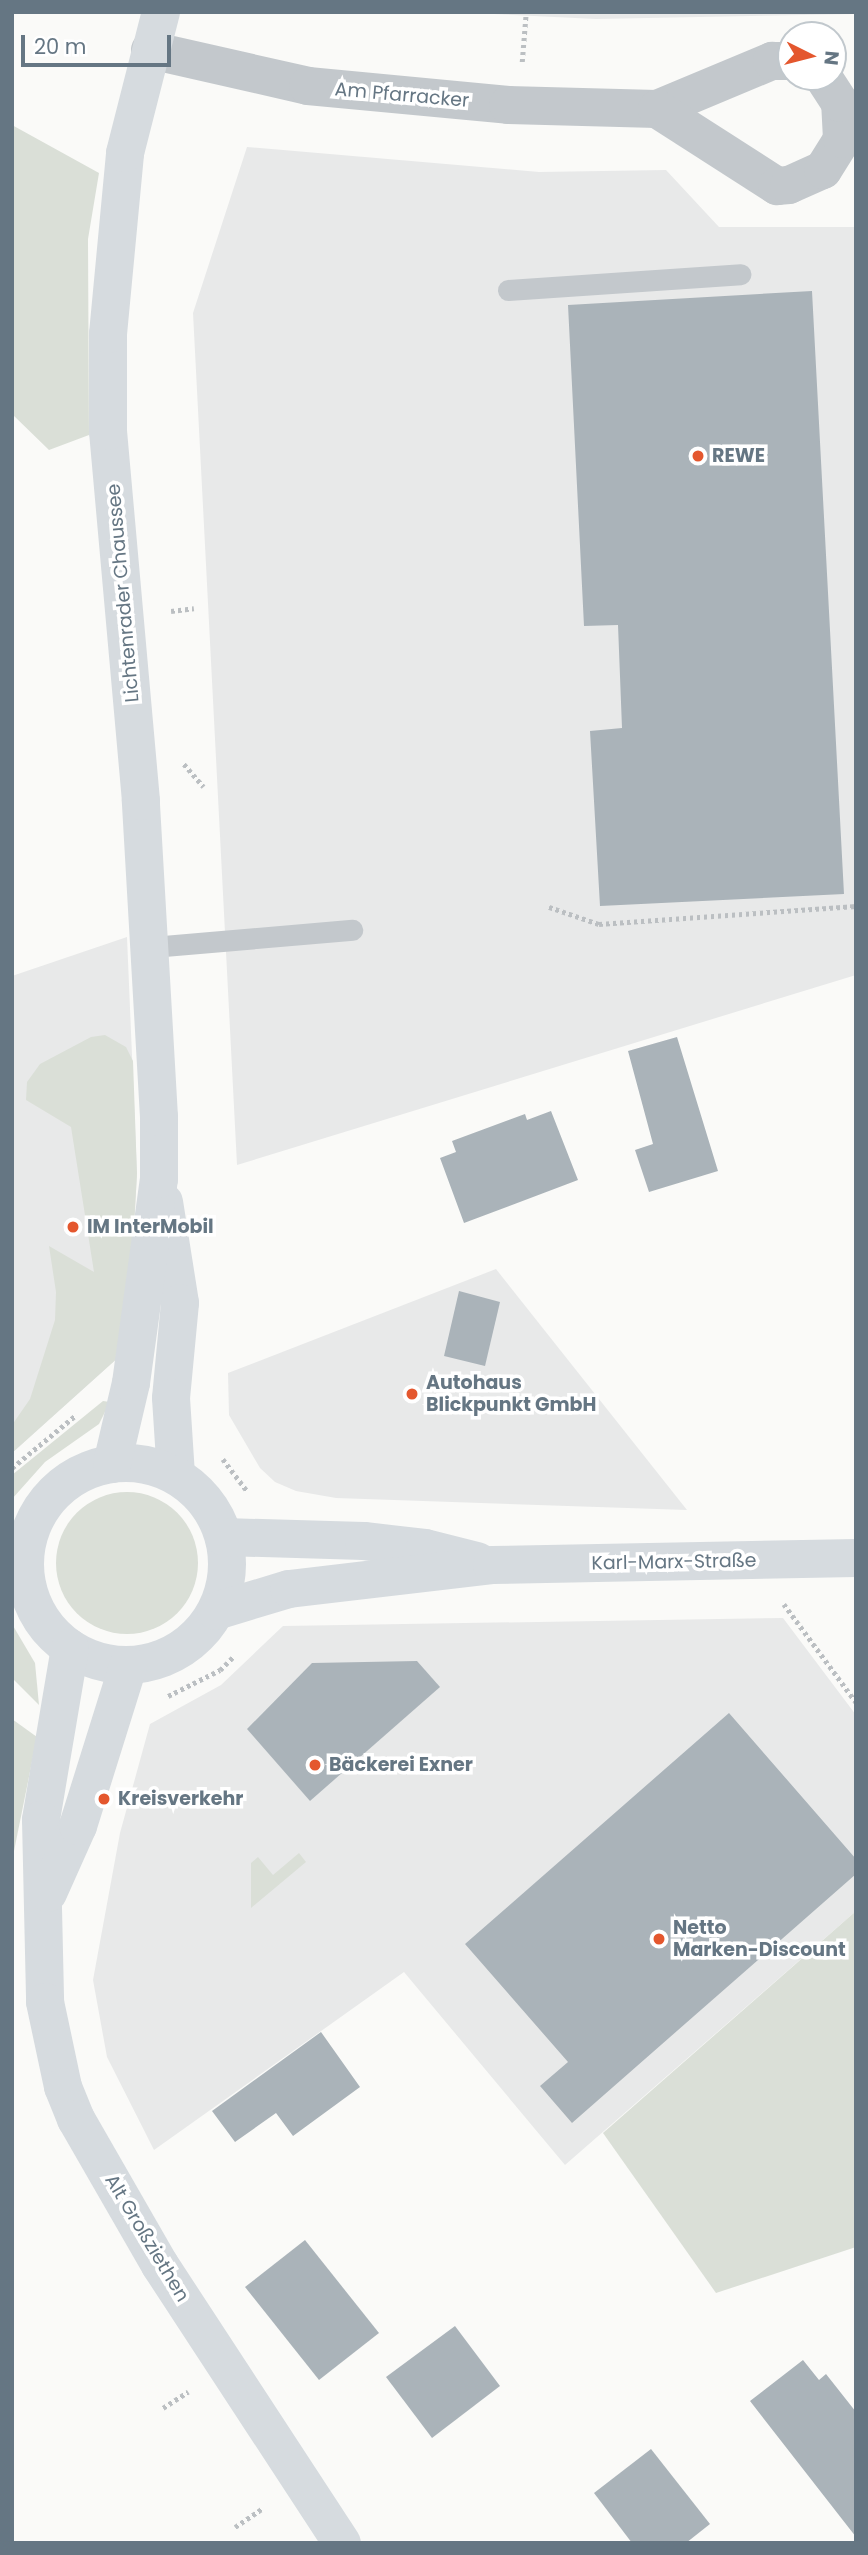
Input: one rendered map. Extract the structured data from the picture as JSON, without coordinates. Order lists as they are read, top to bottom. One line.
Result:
{"streets":{"street":["Am Pfarracker","Lichtenrader Chaussee","Karl-Marx-Straße","Alt Großziethen"]},"crossings":[["Am Pfarracker","Lichtenrader Chaussee"],["Lichtenrader Chaussee","Karl-Marx-Straße"],["Lichtenrader Chaussee","Alt Großziethen"],["Karl-Marx-Straße","Alt Großziethen"]],"places":["REWE","IM InterMobil","Autohaus Blickpunkt GmbH","Bäckerei Exner","Kreisverkehr","Netto Marken-Discount"],"scale_bar":"20 m","north":"right"}
